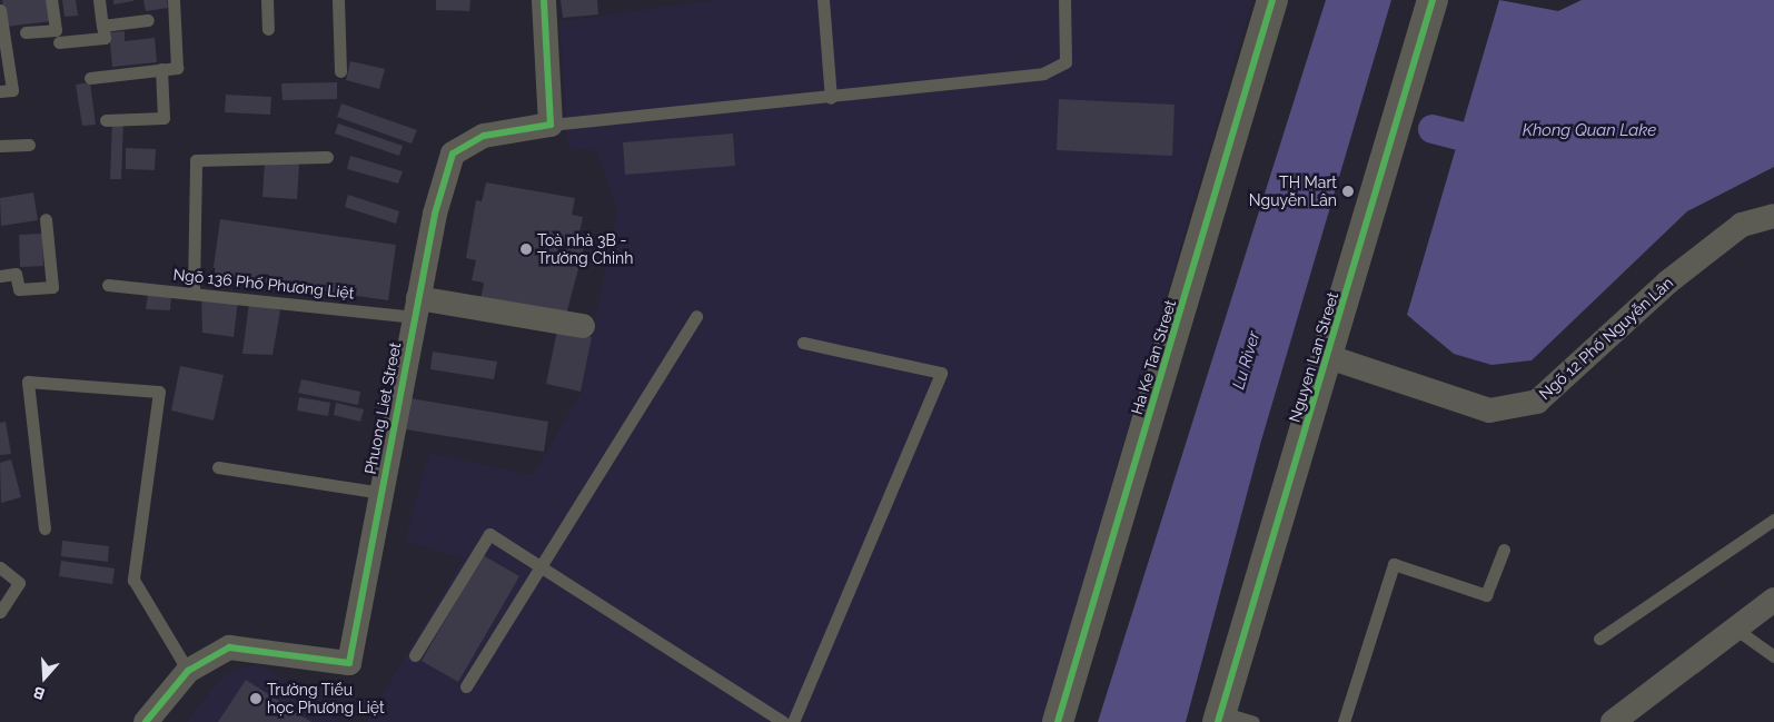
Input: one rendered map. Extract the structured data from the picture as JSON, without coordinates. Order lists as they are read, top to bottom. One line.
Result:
{"streets":{"street":["Ngõ 12 Phố Nguyễn Lân","Ha Ke Tan Street","Nguyen Lan Street","Phuong Liet Street"],"lane":["Ngõ 136 Phố Phương Liệt"]},"crossings":[["Ngõ 136 Phố Phương Liệt","Phuong Liet Street"],["Ngõ 12 Phố Nguyễn Lân","Nguyen Lan Street"]],"water":["Khong Quan Lake","Lu River"],"places":["TH Mart Nguyễn Lân","Toà nhà 3B - Trường Chinh","Trường Tiểu học Phương Liệt"],"north":"bottom"}
